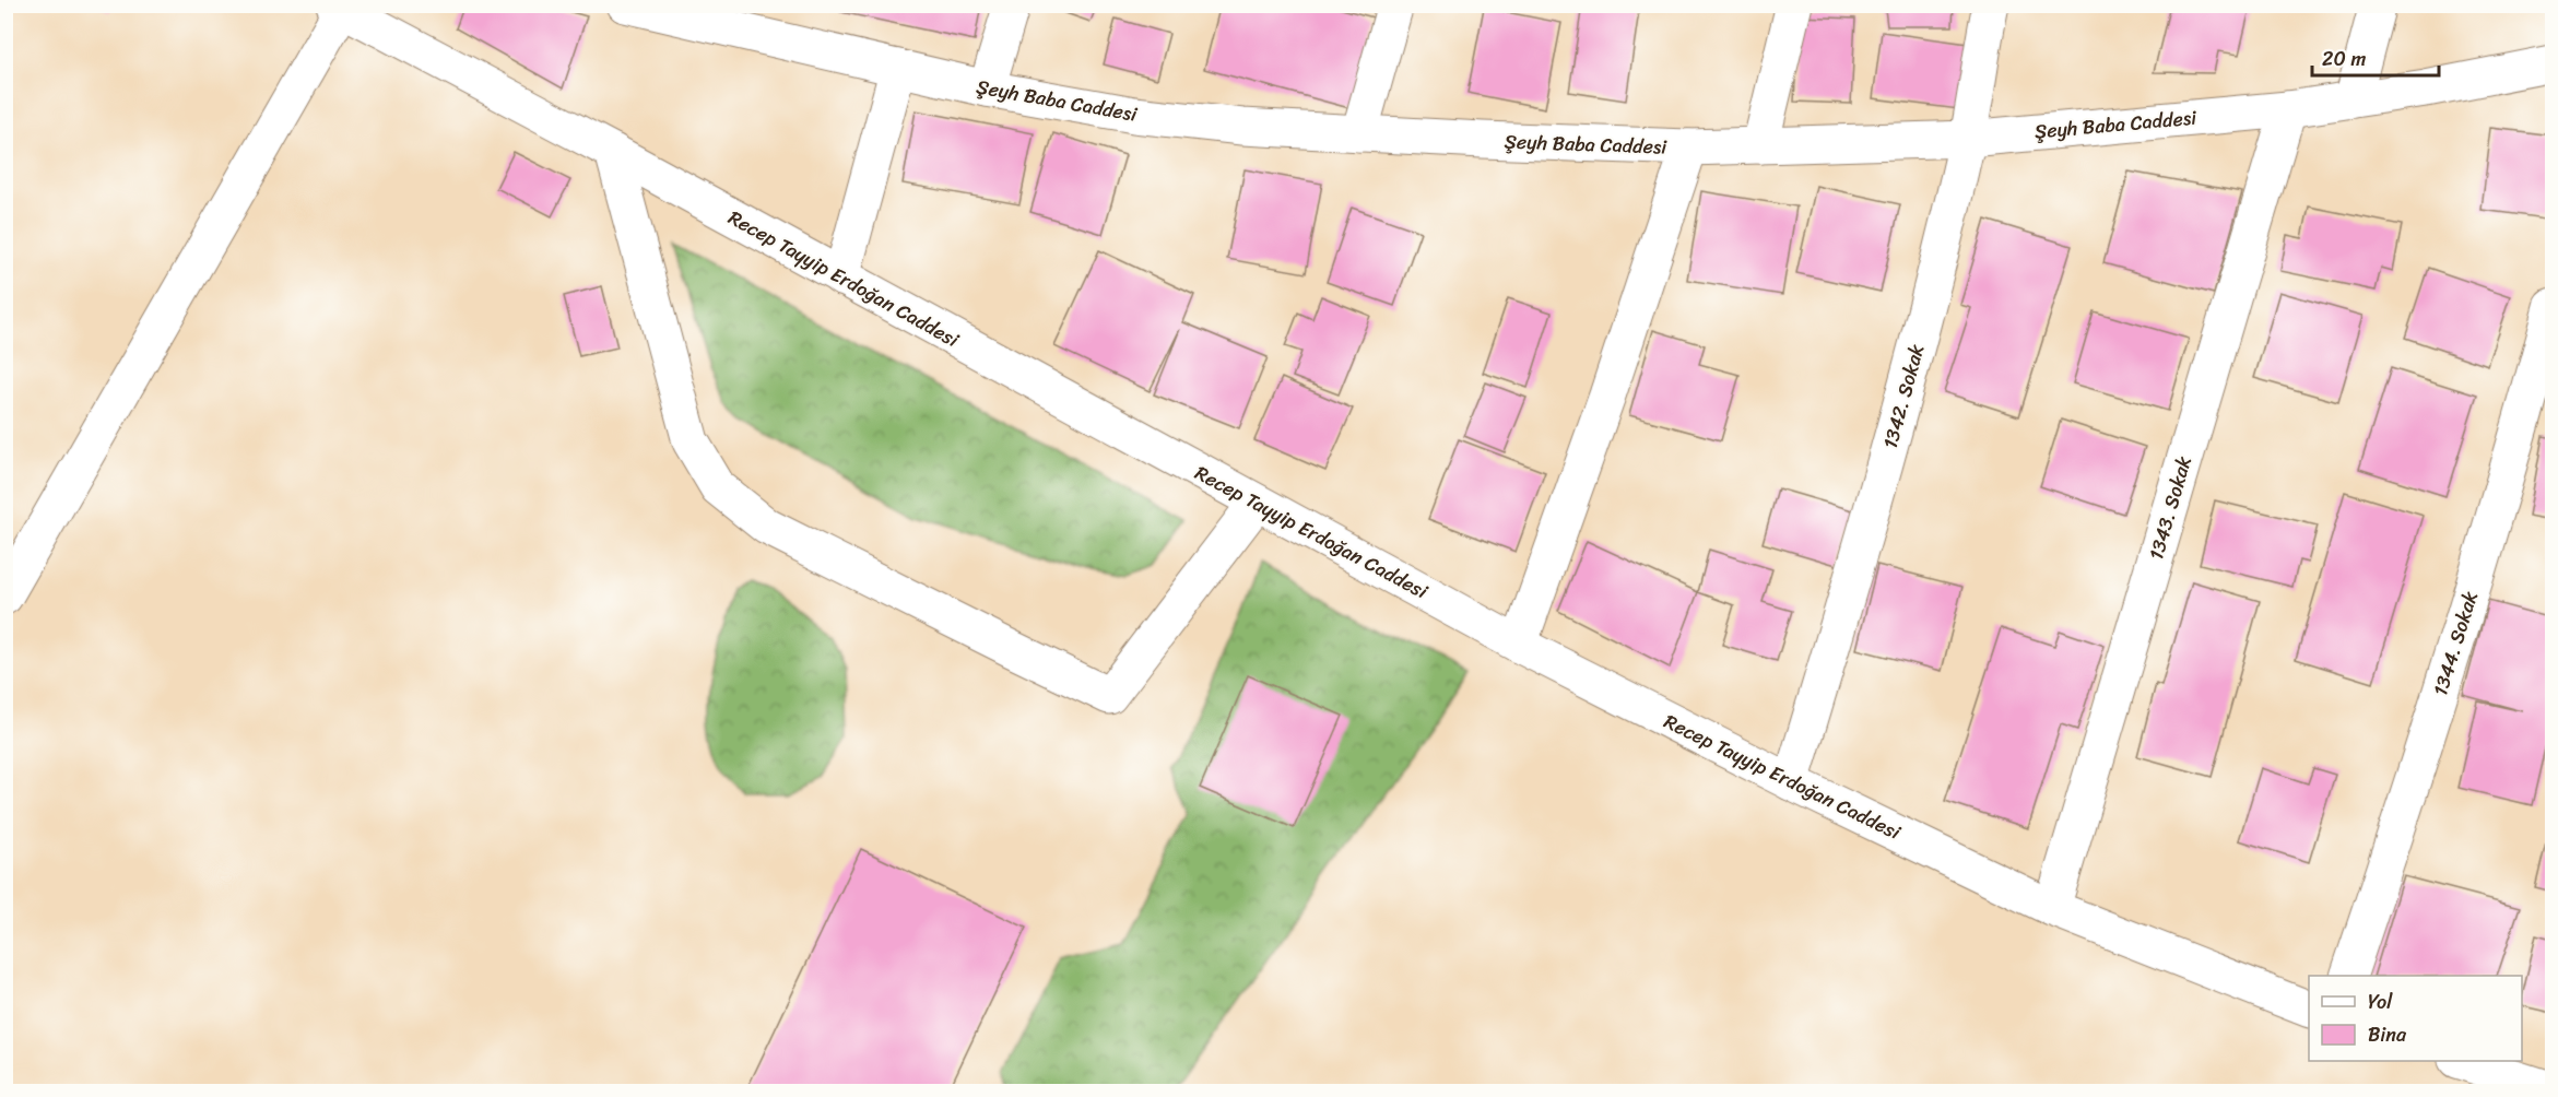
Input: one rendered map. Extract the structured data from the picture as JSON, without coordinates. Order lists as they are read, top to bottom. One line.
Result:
{"streets":{"street":["Şeyh Baba Caddesi","Recep Tayyip Erdoğan Caddesi","1342. Sokak","1343. Sokak","1344. Sokak"]},"crossings":[["Şeyh Baba Caddesi","1342. Sokak"],["Şeyh Baba Caddesi","1343. Sokak"],["Recep Tayyip Erdoğan Caddesi","1342. Sokak"],["Recep Tayyip Erdoğan Caddesi","1343. Sokak"]],"legend":["Yol","Bina"],"scale_bar":"20 m"}
